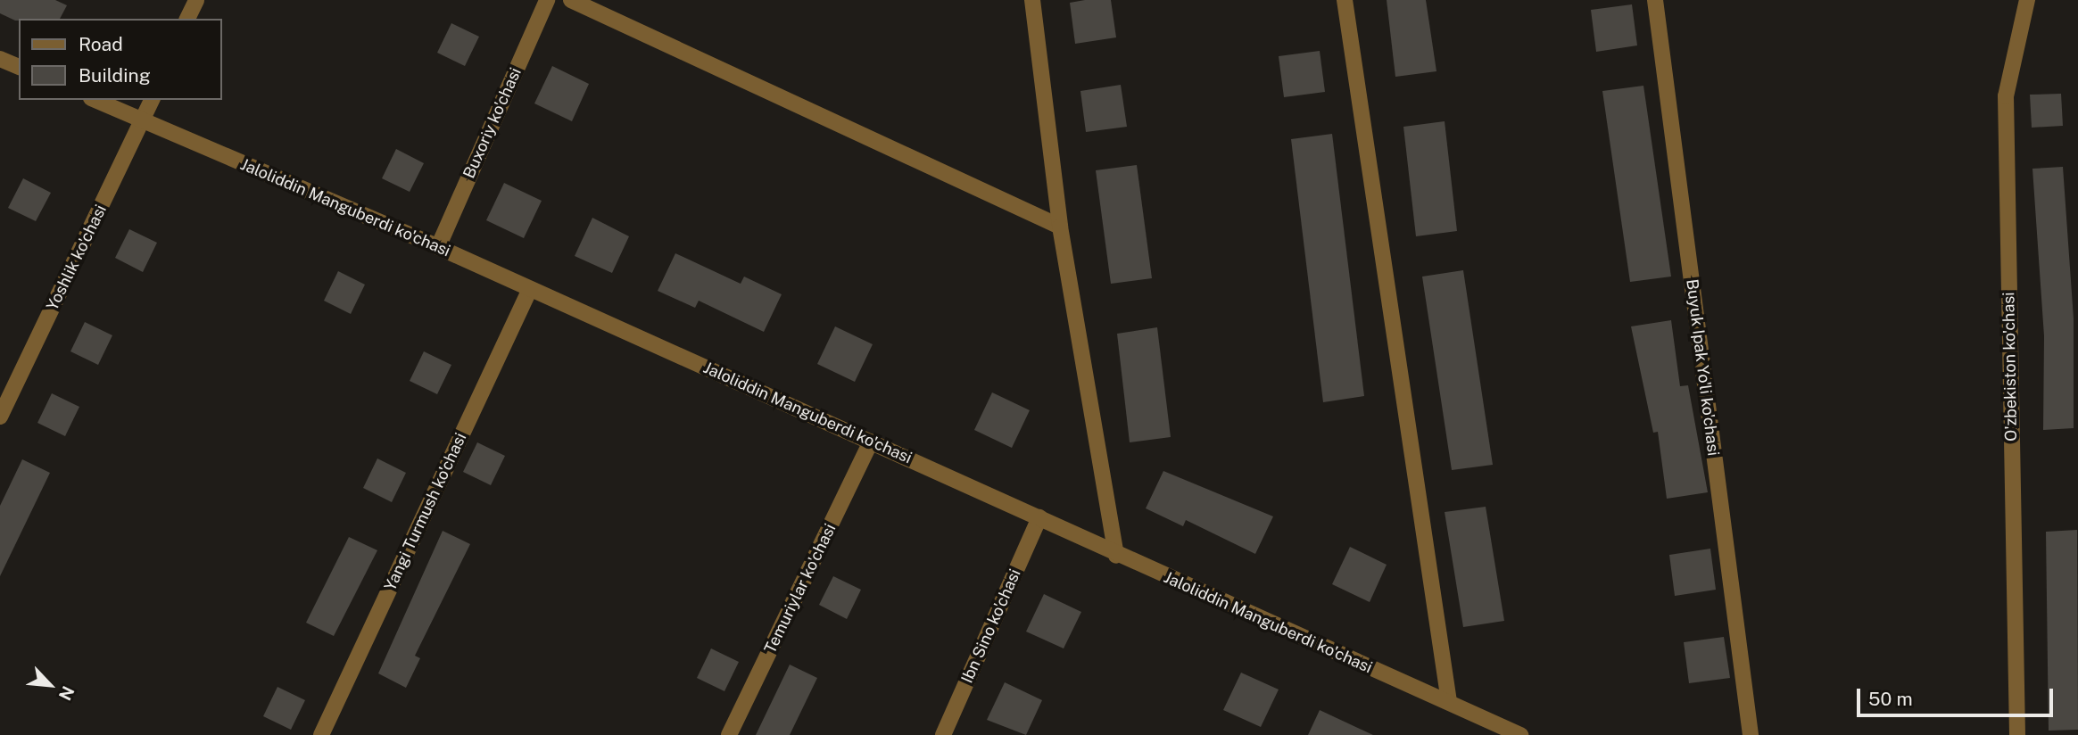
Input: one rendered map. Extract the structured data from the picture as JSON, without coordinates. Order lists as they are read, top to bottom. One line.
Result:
{"streets":{"street":["Buxoriy ko'chasi","Jaloliddin Manguberdi ko'chasi","Yoshlik ko'chasi","O'zbekiston ko'chasi","Buyuk Ipak Yo'li ko'chasi","Yangi Turmush ko'chasi","Temuriylar ko'chasi","Ibn Sino ko'chasi"]},"crossings":[["Buxoriy ko'chasi","Jaloliddin Manguberdi ko'chasi"],["Jaloliddin Manguberdi ko'chasi","Yoshlik ko'chasi"],["Jaloliddin Manguberdi ko'chasi","Yangi Turmush ko'chasi"],["Jaloliddin Manguberdi ko'chasi","Temuriylar ko'chasi"],["Jaloliddin Manguberdi ko'chasi","Ibn Sino ko'chasi"]],"legend":["Road","Building"],"scale_bar":"50 m","north":"bottom right"}
